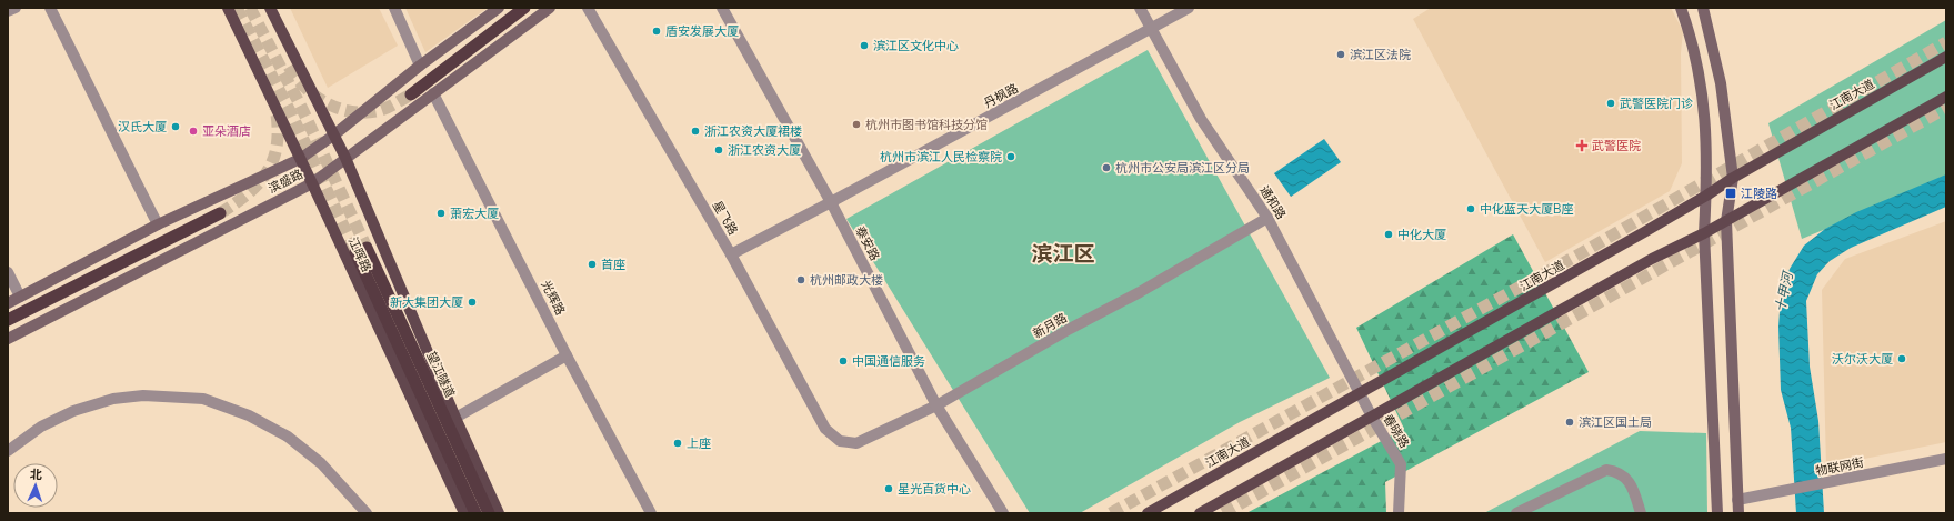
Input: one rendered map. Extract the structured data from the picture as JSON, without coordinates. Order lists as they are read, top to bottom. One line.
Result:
{"streets":{"highway":["望江隧道"],"main road":["江南大道","滨盛路","江晖路"],"street":["丹枫路","通和路","星飞路","泰安路","光辉路","新月路","春晓路","物联网街"]},"crossings":[["江南大道","通和路"],["丹枫路","通和路"],["丹枫路","星飞路"],["丹枫路","泰安路"],["滨盛路","江晖路"],["滨盛路","光辉路"],["通和路","新月路"],["通和路","春晓路"],["星飞路","新月路"],["泰安路","新月路"]],"districts":["滨江区"],"water":["十甲河"],"places":{"other":["盾安发展大厦","滨江区文化中心","滨江区法院","武警医院门诊","杭州市图书馆科技分馆","汉氏大厦","亚朵酒店","浙江农资大厦裙楼","浙江农资大厦","杭州市滨江人民检察院","杭州市公安局滨江区分局","中化蓝天大厦B座","萧宏大厦","中化大厦","首座","杭州邮政大楼","新大集团大厦","沃尔沃大厦","中国通信服务","滨江区国土局","上座","星光百货中心"],"health":["武警医院"],"transit":["江陵路"]},"north":"top"}
